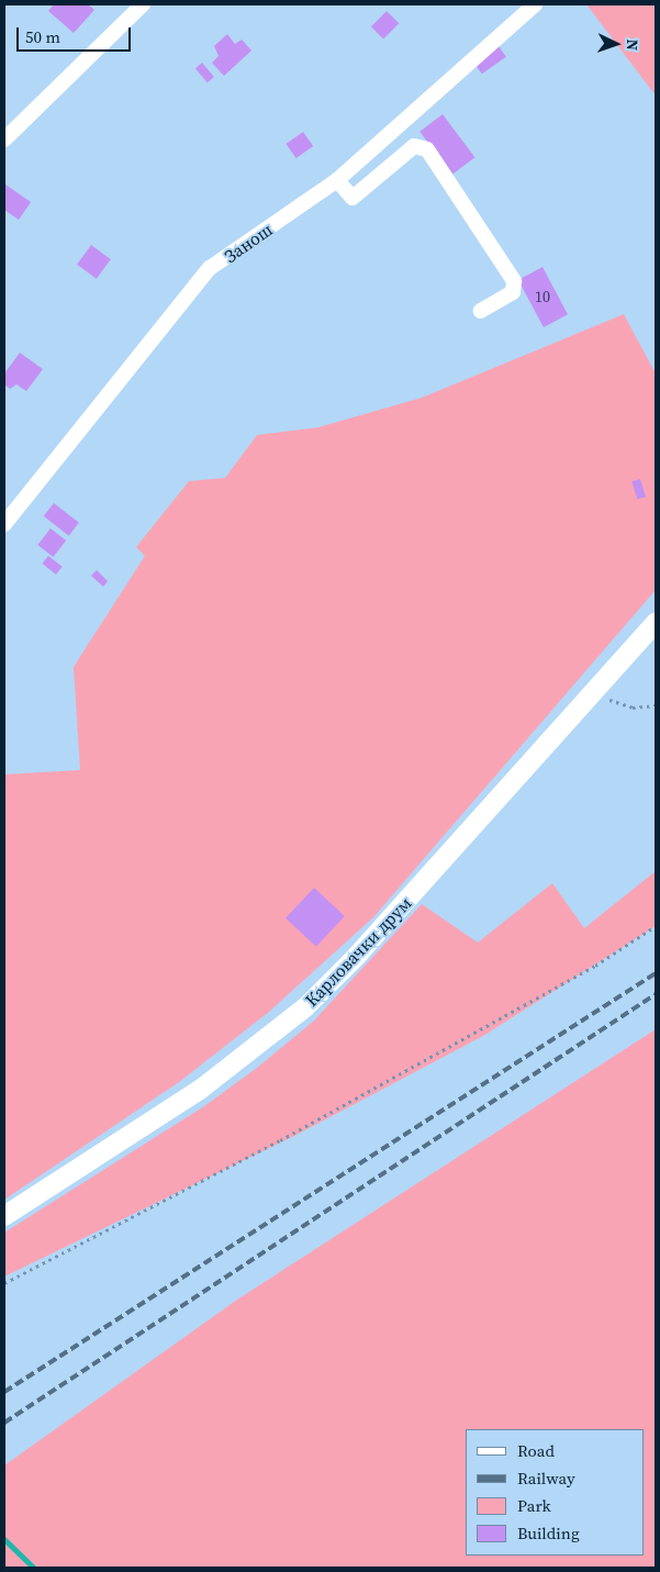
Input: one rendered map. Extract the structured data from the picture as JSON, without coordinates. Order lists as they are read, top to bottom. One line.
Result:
{"streets":{"main road":["Карловачки друм"],"street":["Занош"]},"house_numbers":["10"],"legend":["Road","Railway","Park","Building"],"scale_bar":"50 m","north":"right"}
